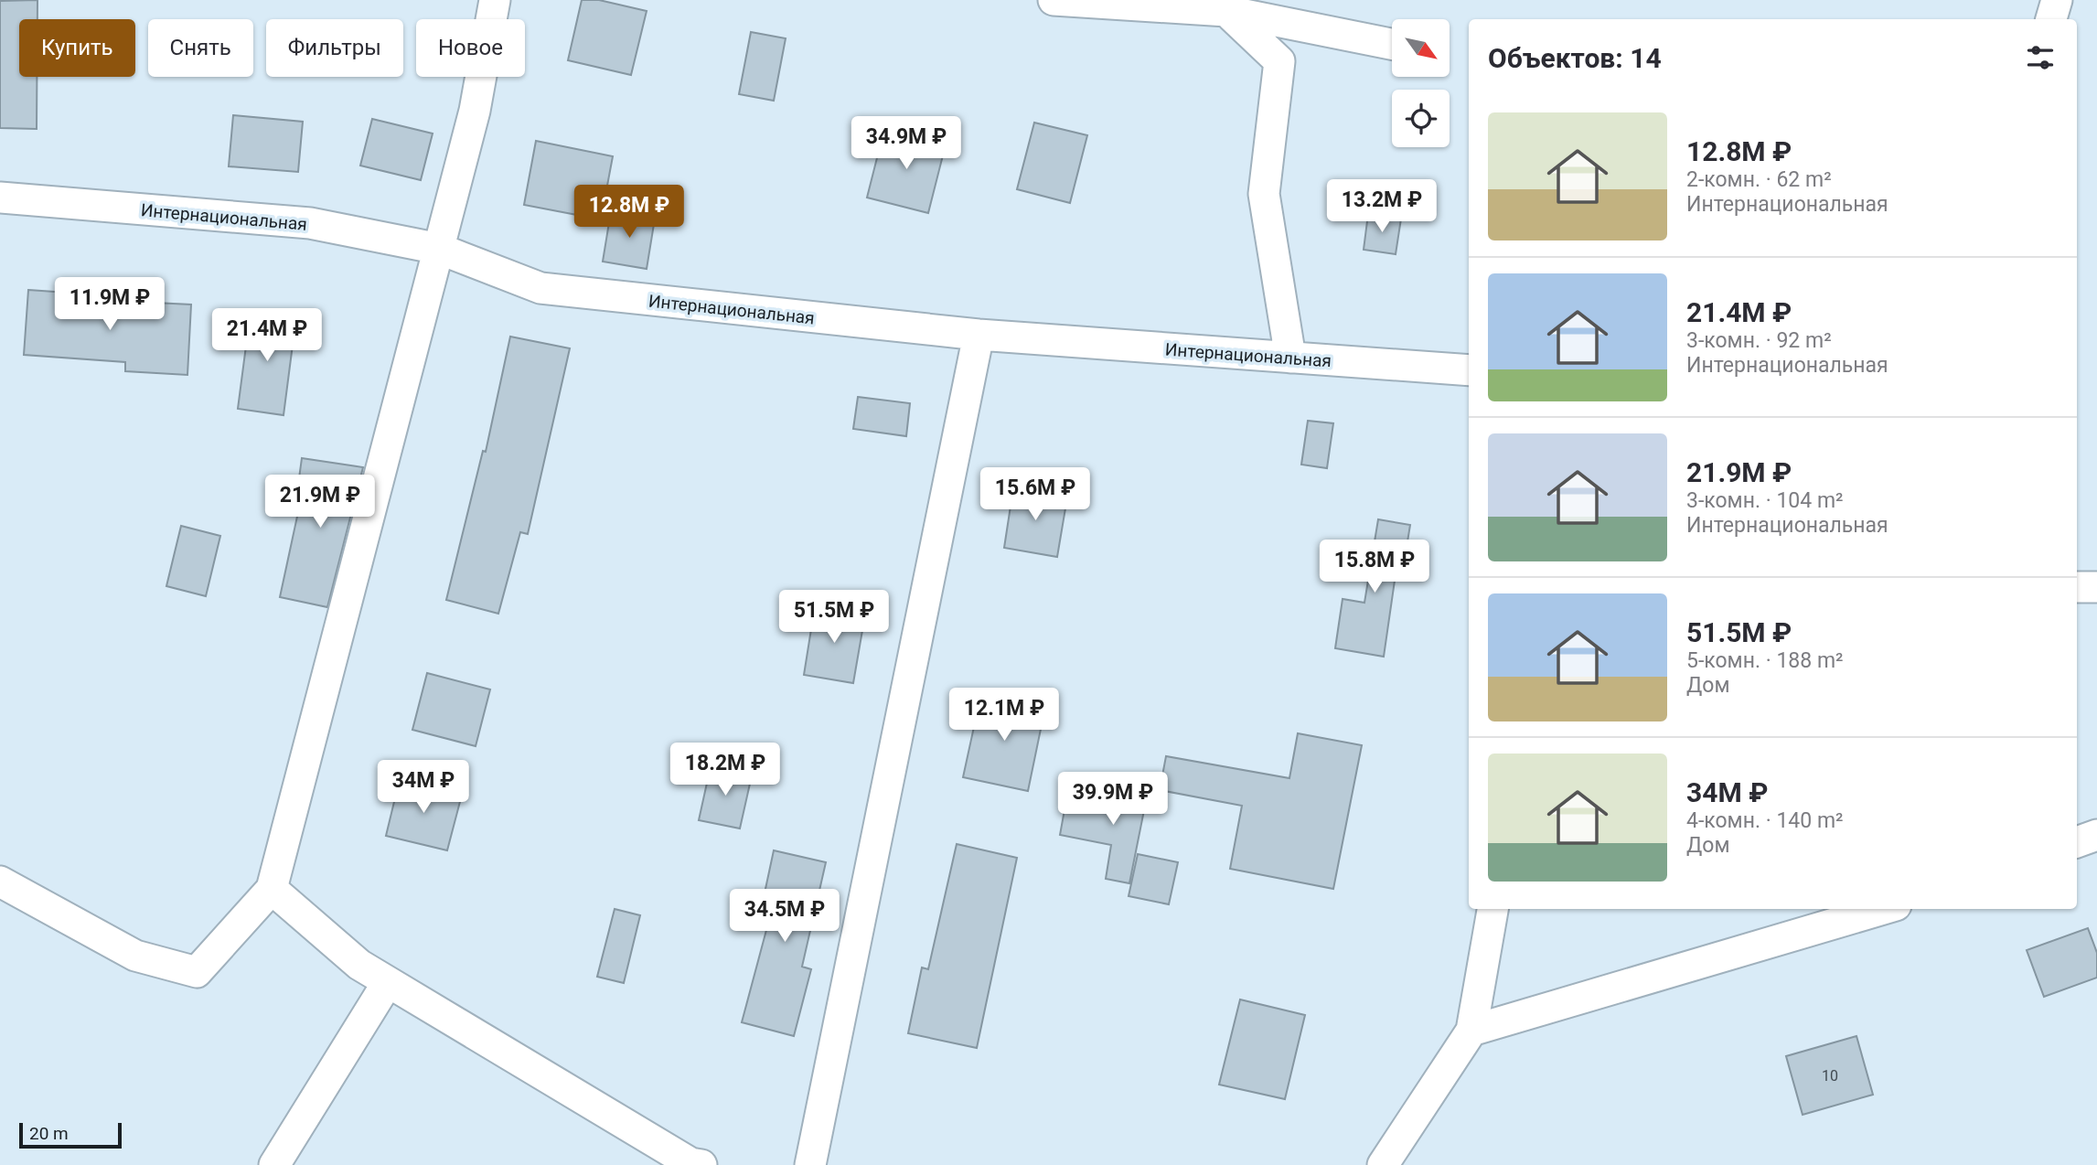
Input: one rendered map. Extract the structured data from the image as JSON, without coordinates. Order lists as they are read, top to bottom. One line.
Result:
{"streets":{"street":["Интернациональная"]},"house_numbers":["10"],"scale_bar":"20 m","north":"bottom right","page":{"chip":["Купить","Снять","Фильтры","Новое"],"heading":"Объектов: 14","list":[{"name":"12.8M ₽","note":"2-комн. · 62 m² · Интернациональная"},{"name":"21.4M ₽","note":"3-комн. · 92 m² · Интернациональная"},{"name":"21.9M ₽","note":"3-комн. · 104 m² · Интернациональная"},{"name":"51.5M ₽","note":"5-комн. · 188 m² · Дом"},{"name":"34M ₽","note":"4-комн. · 140 m² · Дом"}],"price":["34.9M ₽","13.2M ₽","12.8M ₽","11.9M ₽","21.4M ₽","15.6M ₽","21.9M ₽","15.8M ₽","51.5M ₽","12.1M ₽","18.2M ₽","34M ₽","39.9M ₽","34.5M ₽"],"scale":"20 m"}}
